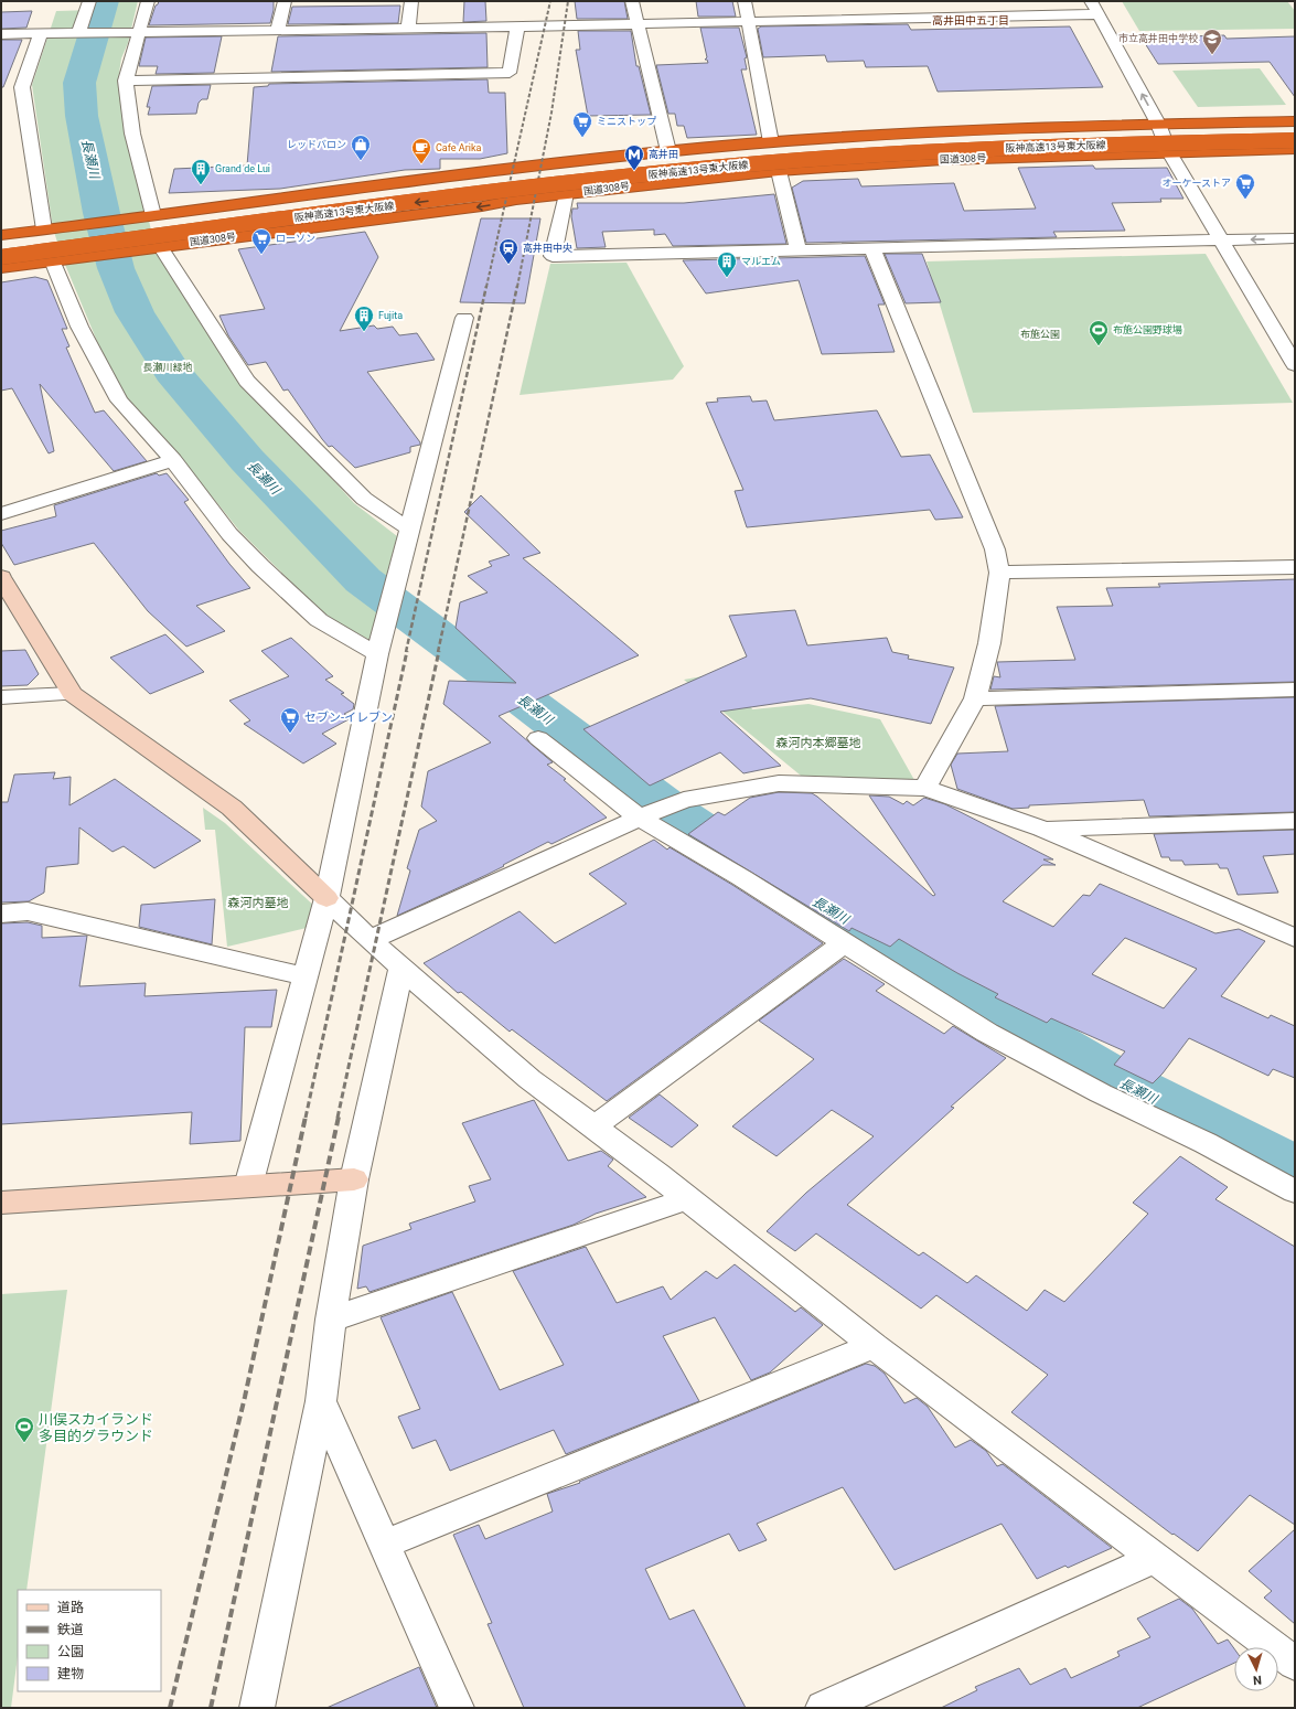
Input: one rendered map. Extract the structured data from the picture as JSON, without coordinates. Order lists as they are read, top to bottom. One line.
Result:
{"streets":{"highway":["阪神高速13号東大阪線","国道308号"]},"districts":["高井田中五丁目"],"water":["長瀬川"],"parks":["布施公園","長瀬川緑地","森河内本郷墓地","森河内墓地"],"places":{"school or university":["市立高井田中学校"],"supermarket":["ミニストップ","オーケーストア","ローソン","セブン-イレブン"],"shop":["レッドバロン"],"cafe":["Cafe Arika"],"metro station":["高井田"],"building":["Grand de Lui","マルエム","Fujita"],"station":["高井田中央"],"sports":["布施公園野球場","川俣スカイランド 多目的グラウンド"]},"legend":["道路","鉄道","公園","建物"],"north":"bottom"}
